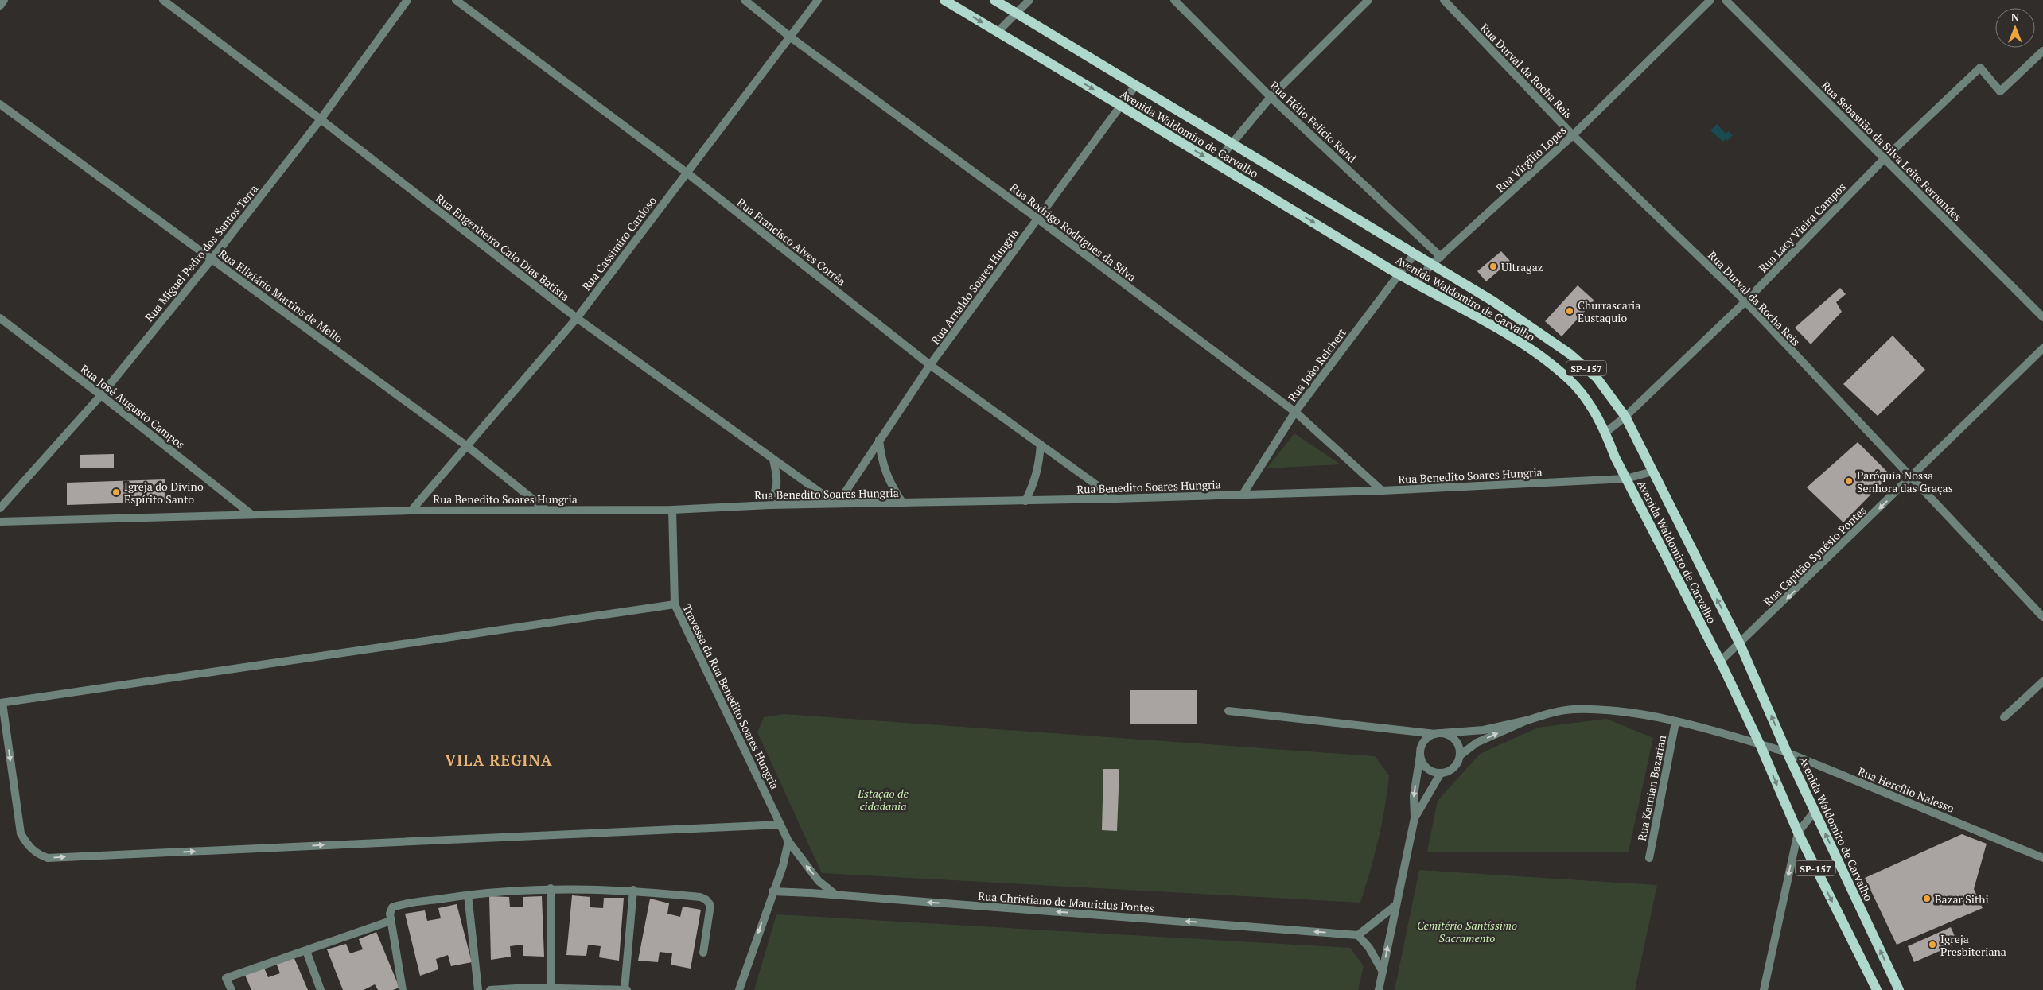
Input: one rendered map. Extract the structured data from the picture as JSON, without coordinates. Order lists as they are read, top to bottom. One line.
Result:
{"streets":{"main road":["Avenida Waldomiro de Carvalho","SP-157"],"street":["Rua Durval da Rocha Reis","Rua Hélio Felício Rand","Rua Sebastião da Silva Leite Fernandes","Rua Virgílio Lopes","Rua Lacy Vieira Campos","Rua Rodrigo Rodrigues da Silva","Rua Francisco Alves Corrêa","Rua Cassimiro Cardoso","Rua Engenheiro Caio Dias Batista","Rua Miguel Pedro dos Santos Terra","Rua Arnaldo Soares Hungria","Rua Eliziário Martins de Mello","Rua João Reichert","Rua José Augusto Campos","Rua Benedito Soares Hungria","Rua Capitão Synésio Pontes","Travessa da Rua Benedito Soares Hungria","Rua Karnian Bazarian","Rua Hercílio Nalesso","Rua Christiano de Mauricius Pontes"]},"crossings":[["Rua Durval da Rocha Reis","Rua Virgílio Lopes"],["Rua Durval da Rocha Reis","Rua Lacy Vieira Campos"],["Rua Durval da Rocha Reis","Rua Capitão Synésio Pontes"],["Rua Hélio Felício Rand","Rua Virgílio Lopes"],["Avenida Waldomiro de Carvalho","Rua Virgílio Lopes"],["Avenida Waldomiro de Carvalho","Rua Lacy Vieira Campos"],["Avenida Waldomiro de Carvalho","Rua Arnaldo Soares Hungria"],["Avenida Waldomiro de Carvalho","Rua João Reichert"],["Avenida Waldomiro de Carvalho","Rua Benedito Soares Hungria"],["Avenida Waldomiro de Carvalho","Rua Capitão Synésio Pontes"],["Avenida Waldomiro de Carvalho","Rua Hercílio Nalesso"],["Rua Sebastião da Silva Leite Fernandes","Rua Lacy Vieira Campos"],["Rua Rodrigo Rodrigues da Silva","Rua Cassimiro Cardoso"],["Rua Rodrigo Rodrigues da Silva","Rua Arnaldo Soares Hungria"],["Rua Rodrigo Rodrigues da Silva","Rua João Reichert"],["Rua Rodrigo Rodrigues da Silva","Rua Benedito Soares Hungria"],["Rua Francisco Alves Corrêa","Rua Cassimiro Cardoso"],["Rua Francisco Alves Corrêa","Rua Arnaldo Soares Hungria"],["Rua Francisco Alves Corrêa","Rua Benedito Soares Hungria"],["Rua Cassimiro Cardoso","Rua Engenheiro Caio Dias Batista"],["Rua Cassimiro Cardoso","Rua Eliziário Martins de Mello"],["Rua Cassimiro Cardoso","Rua Benedito Soares Hungria"],["Rua Engenheiro Caio Dias Batista","Rua Miguel Pedro dos Santos Terra"],["Rua Engenheiro Caio Dias Batista","Rua Arnaldo Soares Hungria"],["Rua Engenheiro Caio Dias Batista","Rua Benedito Soares Hungria"],["Rua Miguel Pedro dos Santos Terra","Rua Eliziário Martins de Mello"],["Rua Miguel Pedro dos Santos Terra","Rua José Augusto Campos"],["Rua Arnaldo Soares Hungria","Rua Benedito Soares Hungria"],["Rua Eliziário Martins de Mello","Rua Benedito Soares Hungria"],["Rua João Reichert","Rua Benedito Soares Hungria"],["Rua José Augusto Campos","Rua Benedito Soares Hungria"],["Rua Benedito Soares Hungria","Travessa da Rua Benedito Soares Hungria"],["Travessa da Rua Benedito Soares Hungria","Rua Christiano de Mauricius Pontes"],["Rua Karnian Bazarian","Rua Hercílio Nalesso"]],"one_way":["Rua Capitão Synésio Pontes","Rua Christiano de Mauricius Pontes"],"districts":["VILA REGINA"],"parks":["Estação de cidadania","Cemitério Santíssimo Sacramento"],"places":["Ultragaz","Churrascaria Eustaquio","Paróquia Nossa Senhora das Graças","Igreja do Divino Espírito Santo","Bazar Sithi","Igreja Presbiteriana"],"north":"top"}
